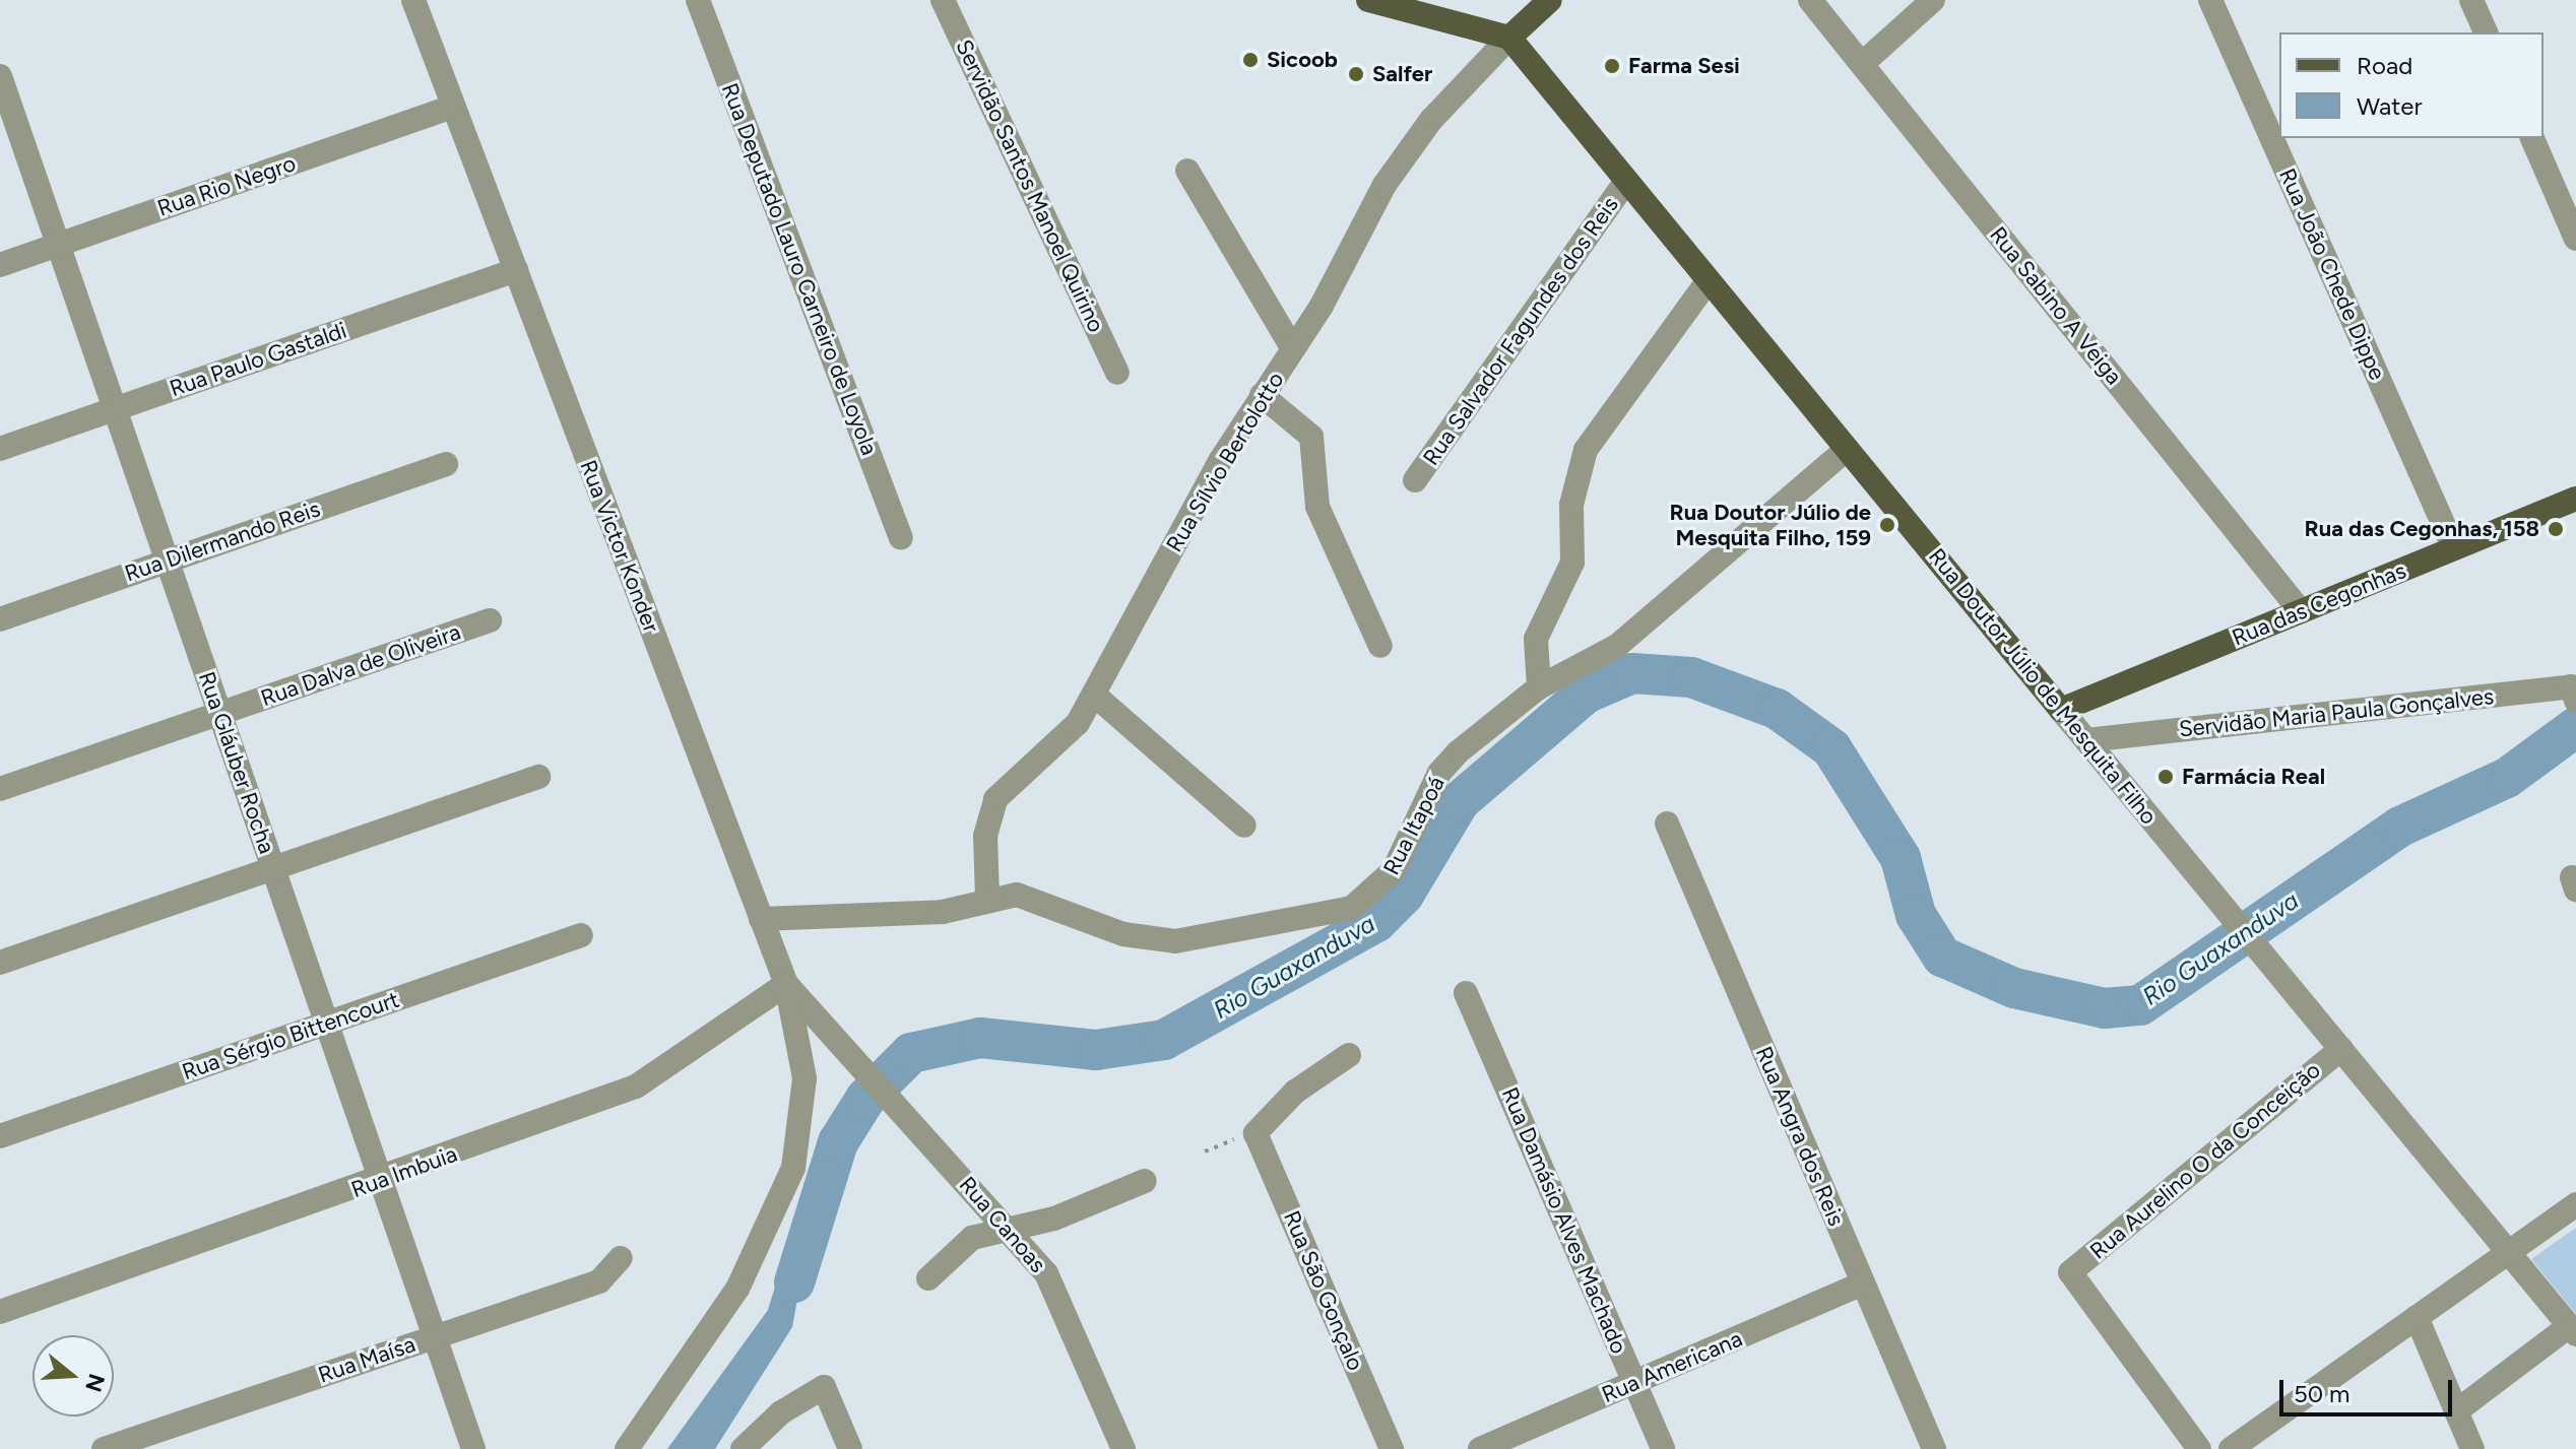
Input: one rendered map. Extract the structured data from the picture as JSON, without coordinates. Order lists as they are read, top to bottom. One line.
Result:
{"streets":{"main road":["Rua das Cegonhas","Rua Doutor Júlio de Mesquita Filho"],"street":["Rua Rio Negro","Servidão Santos Manoel Quirino","Rua Deputado Lauro Carneiro de Loyola","Rua João Chede Dippe","Rua Sabino A Veiga","Rua Salvador Fagundes dos Reis","Rua Paulo Gastaldi","Rua Sílvio Bertolotto","Rua Dilermando Reis","Rua Victor Konder","Rua Dalva de Oliveira","Servidão Maria Paula Gonçalves","Rua Gláuber Rocha","Rua Itapoá","Rua Sérgio Bittencourt","Rua Angra dos Reis","Rua Aurelino O da Conceição","Rua Imbuia","Rua Damásio Alves Machado","Rua Canoas","Rua São Gonçalo","Rua Maísa","Rua Americana"]},"crossings":[["Rua Rio Negro","Rua Victor Konder"],["Rua Rio Negro","Rua Gláuber Rocha"],["Rua João Chede Dippe","Rua das Cegonhas"],["Rua Sabino A Veiga","Rua das Cegonhas"],["Rua Salvador Fagundes dos Reis","Rua Doutor Júlio de Mesquita Filho"],["Rua Paulo Gastaldi","Rua Victor Konder"],["Rua Paulo Gastaldi","Rua Gláuber Rocha"],["Rua Sílvio Bertolotto","Rua Doutor Júlio de Mesquita Filho"],["Rua Sílvio Bertolotto","Rua Itapoá"],["Rua Dilermando Reis","Rua Gláuber Rocha"],["Rua Victor Konder","Rua Itapoá"],["Rua Victor Konder","Rua Imbuia"],["Rua Victor Konder","Rua Canoas"],["Rua das Cegonhas","Rua Doutor Júlio de Mesquita Filho"],["Rua Dalva de Oliveira","Rua Gláuber Rocha"],["Rua Doutor Júlio de Mesquita Filho","Servidão Maria Paula Gonçalves"],["Rua Doutor Júlio de Mesquita Filho","Rua Itapoá"],["Rua Doutor Júlio de Mesquita Filho","Rua Aurelino O da Conceição"],["Rua Gláuber Rocha","Rua Sérgio Bittencourt"],["Rua Gláuber Rocha","Rua Imbuia"],["Rua Gláuber Rocha","Rua Maísa"],["Rua Angra dos Reis","Rua Americana"],["Rua Damásio Alves Machado","Rua Americana"]],"water":["Rio Guaxanduva"],"places":["Sicoob","Farma Sesi","Salfer","Rua Doutor Júlio de Mesquita Filho, 159","Rua das Cegonhas, 158","Farmácia Real"],"legend":["Road","Water"],"scale_bar":"50 m","north":"right"}
